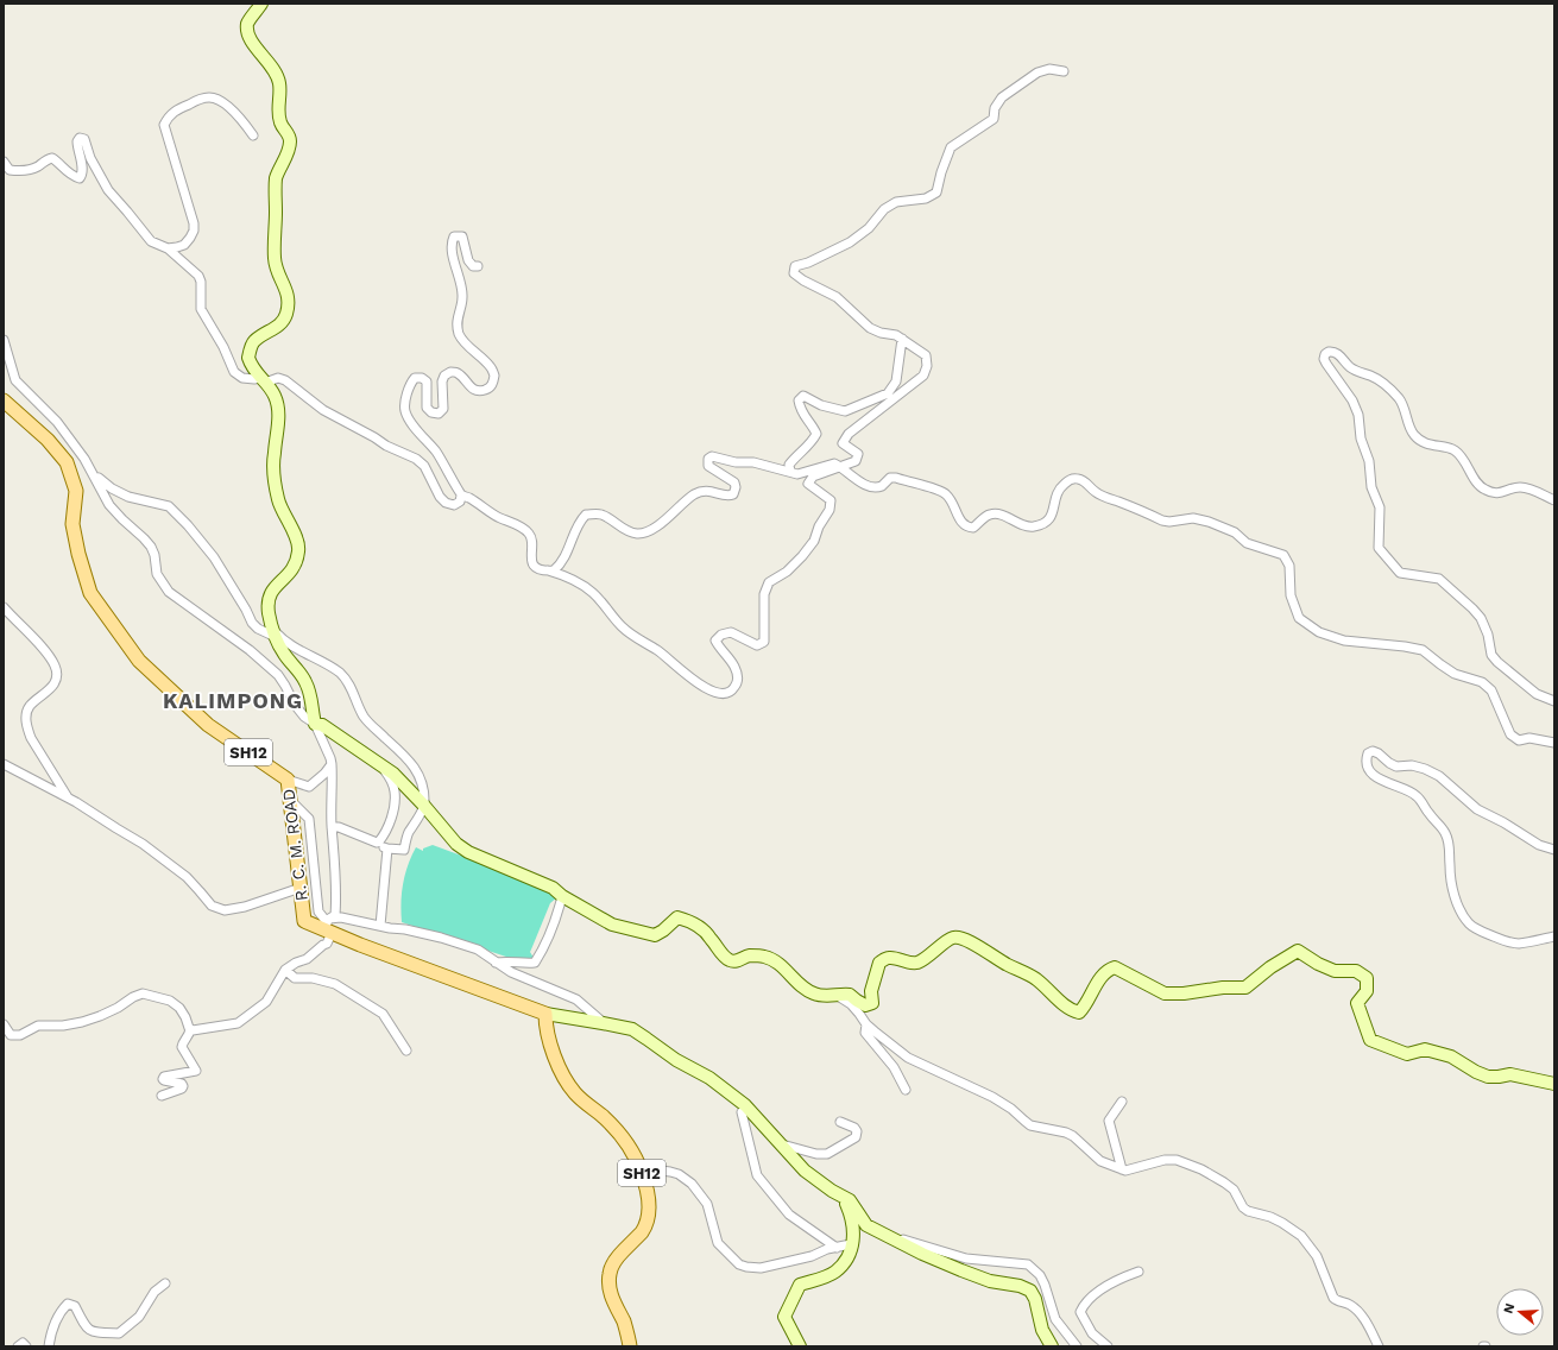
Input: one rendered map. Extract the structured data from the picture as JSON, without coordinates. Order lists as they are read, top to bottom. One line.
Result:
{"streets":{"main road":["SH12","R. C. M. ROAD"]},"crossings":[["SH12","R. C. M. ROAD"]],"districts":["KALIMPONG"],"north":"left"}
